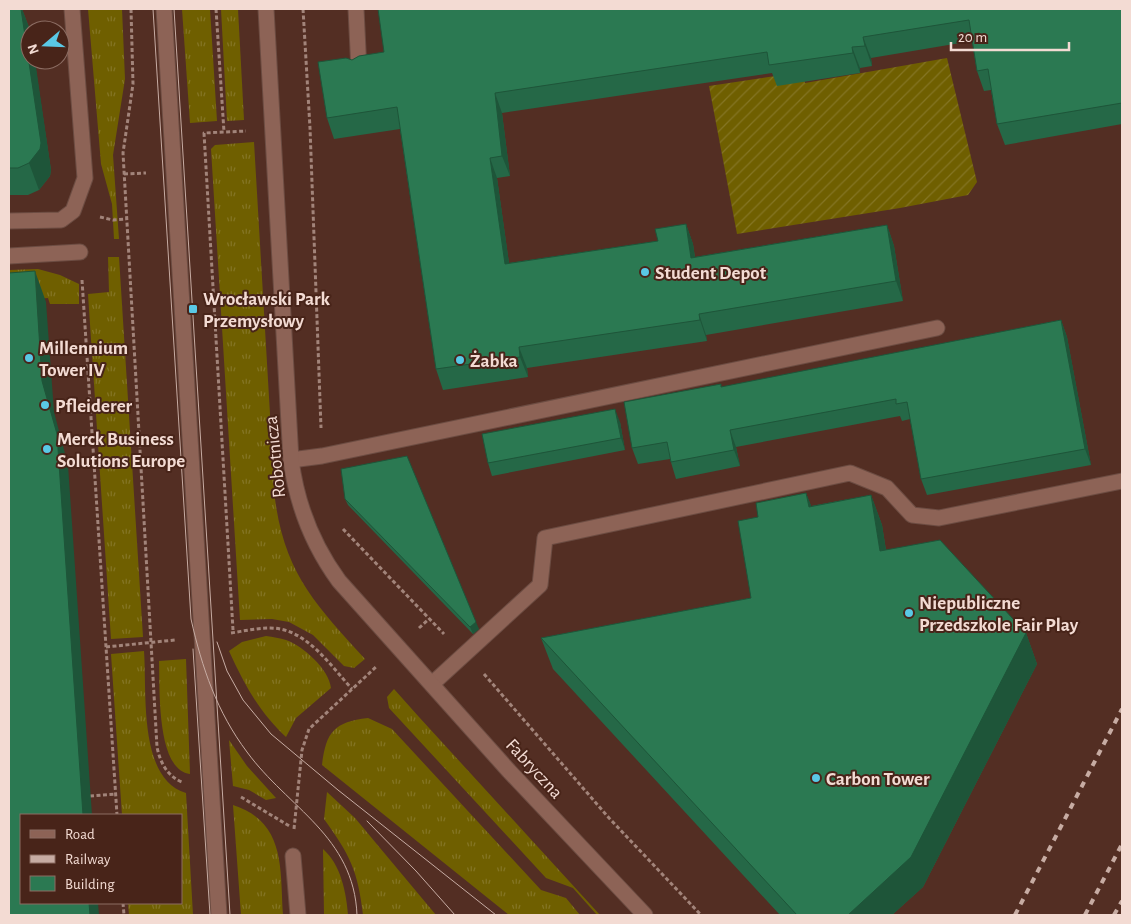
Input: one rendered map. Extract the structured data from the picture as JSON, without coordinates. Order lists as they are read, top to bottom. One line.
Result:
{"streets":{"street":["Robotnicza","Fabryczna"]},"crossings":[["Robotnicza","Fabryczna"]],"places":{"other":["Student Depot","Millennium Tower IV","Żabka","Pfleiderer","Merck Business Solutions Europe","Niepubliczne Przedszkole Fair Play","Carbon Tower"],"transit":["Wrocławski Park Przemysłowy"]},"legend":["Road","Railway","Building"],"scale_bar":"20 m","north":"left"}
